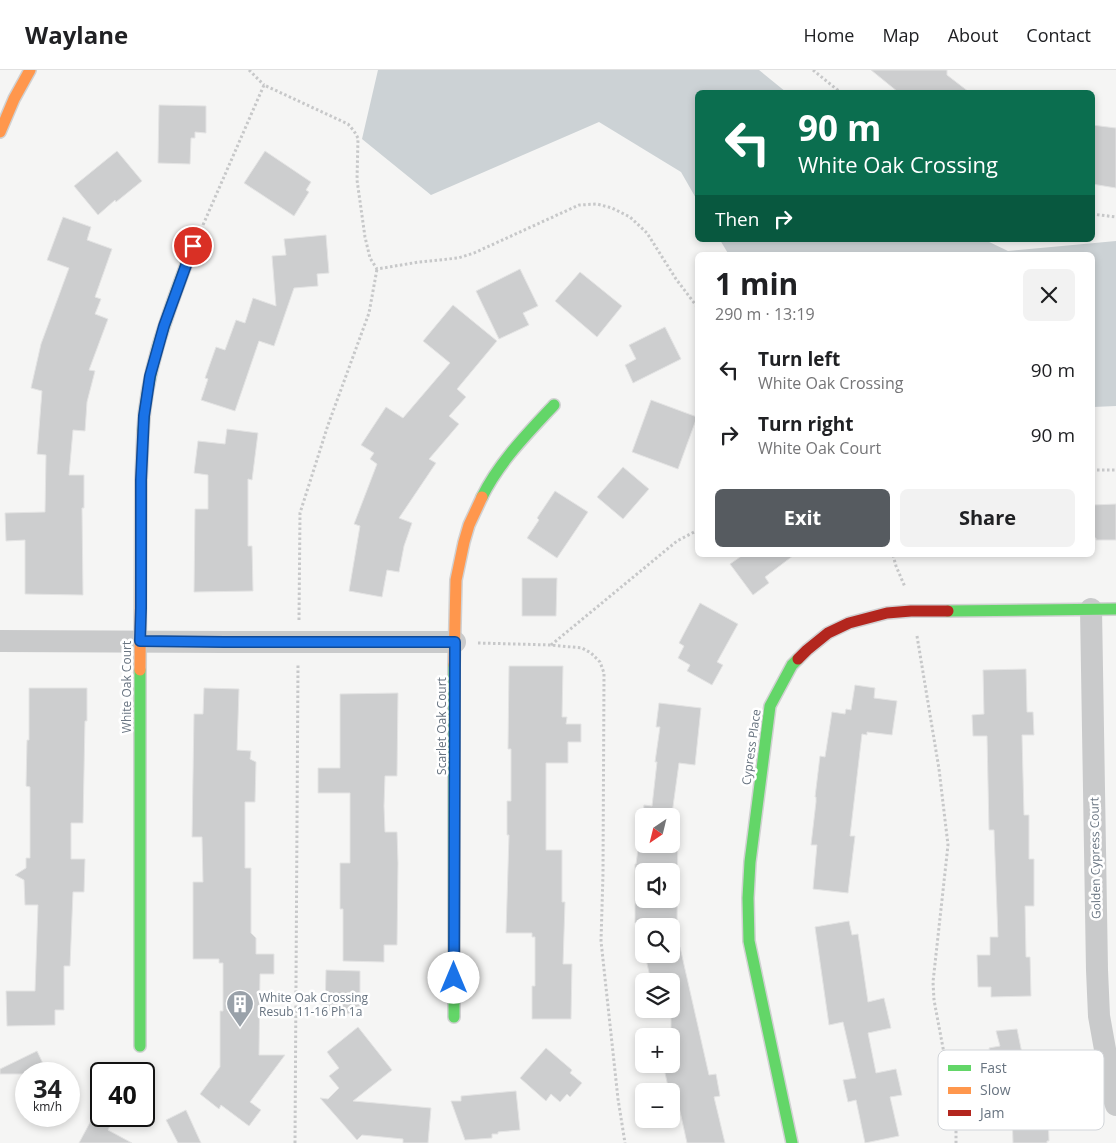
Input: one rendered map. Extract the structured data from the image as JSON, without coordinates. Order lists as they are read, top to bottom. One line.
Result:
{"streets":{"street":["White Oak Court","Scarlet Oak Court","Cypress Place","Golden Cypress Court"]},"crossings":[["Cypress Place","Golden Cypress Court"]],"places":{"building":["White Oak Crossing Resub 11-16 Ph 1a"]},"legend":["Fast","Slow","Jam"],"north":"bottom left","page":{"header":"Waylane","nav":["Home","Map","About","Contact"],"turn":["90 m","White Oak Crossing"],"then":"Then","heading":["1 min","290 m · 13:19"],"list":[{"name":"Turn left","note":"White Oak Crossing","value":"90 m"},{"name":"Turn right","note":"White Oak Court","value":"90 m"}],"buttons":["Exit","Share"],"map_buttons":["+","−"],"speed":"34 km/h","limit":"40"}}
